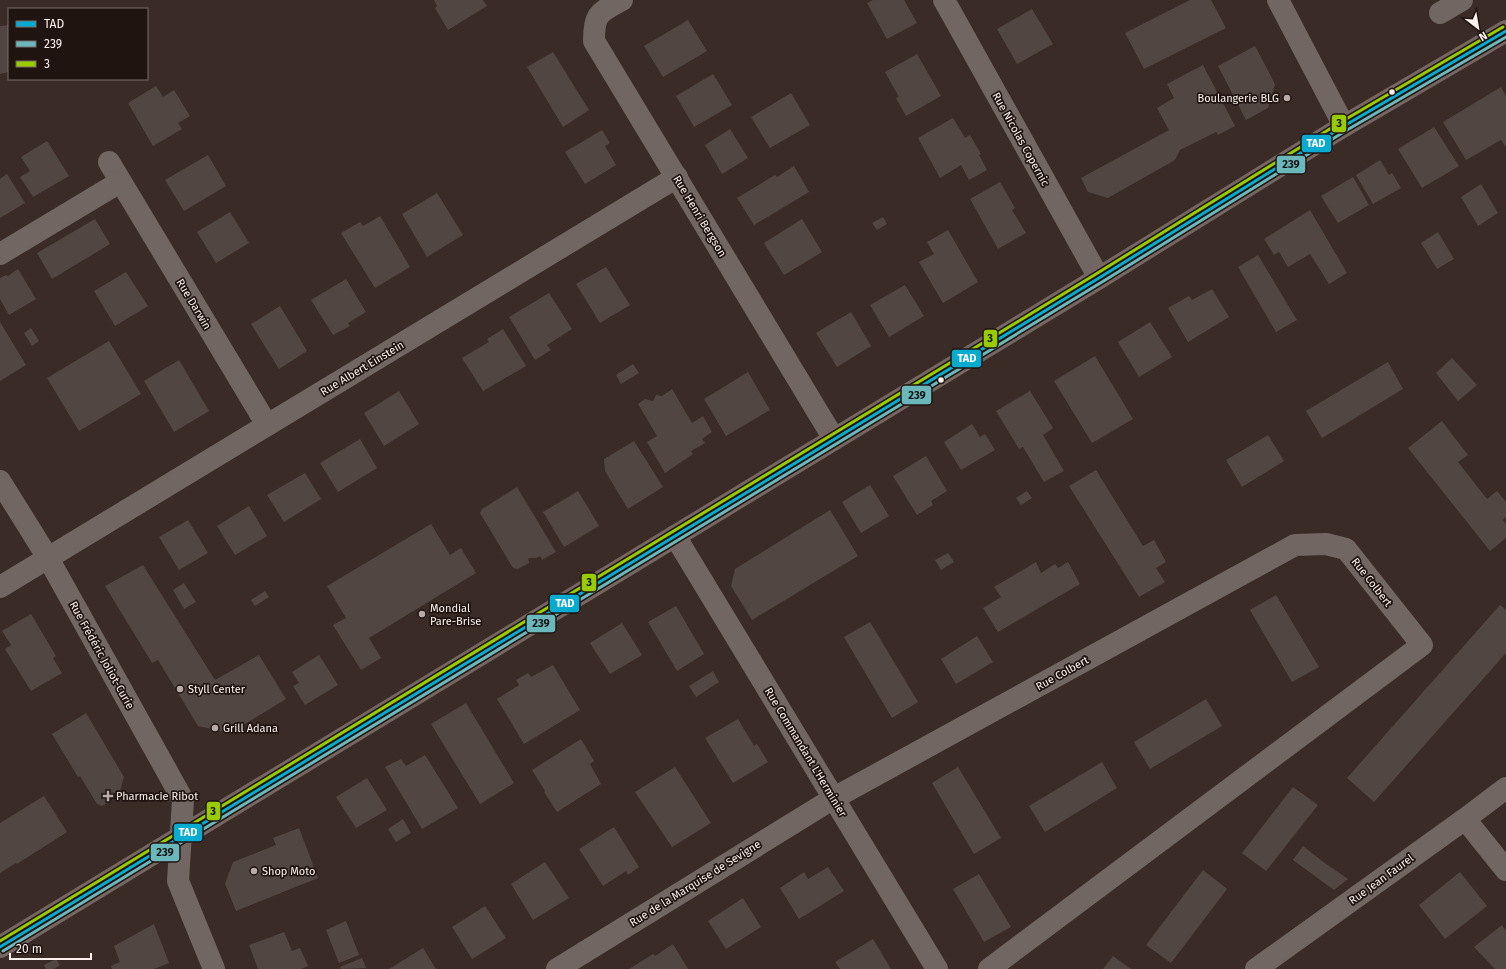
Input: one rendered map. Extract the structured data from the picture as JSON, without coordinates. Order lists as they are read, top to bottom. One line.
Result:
{"streets":{"street":["Rue Nicolas Copernic","Rue Henri Bergson","Rue Darwin","Rue Albert Einstein","Rue Colbert","Rue Frédéric Joliot-Curie","Rue Commandant L'Herminier","Rue Jean Faurel","Rue de la Marquise de Sevigne"]},"crossings":[["Rue Henri Bergson","Rue Albert Einstein"],["Rue Darwin","Rue Albert Einstein"],["Rue Albert Einstein","Rue Frédéric Joliot-Curie"],["Rue Colbert","Rue Commandant L'Herminier"],["Rue Colbert","Rue de la Marquise de Sevigne"],["Rue Commandant L'Herminier","Rue de la Marquise de Sevigne"]],"places":{"other":["Boulangerie BLG","Mondial Pare-Brise","Styll Center","Grill Adana","Shop Moto"],"health":["Pharmacie Ribot"]},"lines":["transit line 3","transit line TAD","transit line 239"],"legend":["TAD","239","3"],"scale_bar":"20 m","north":"bottom right"}
